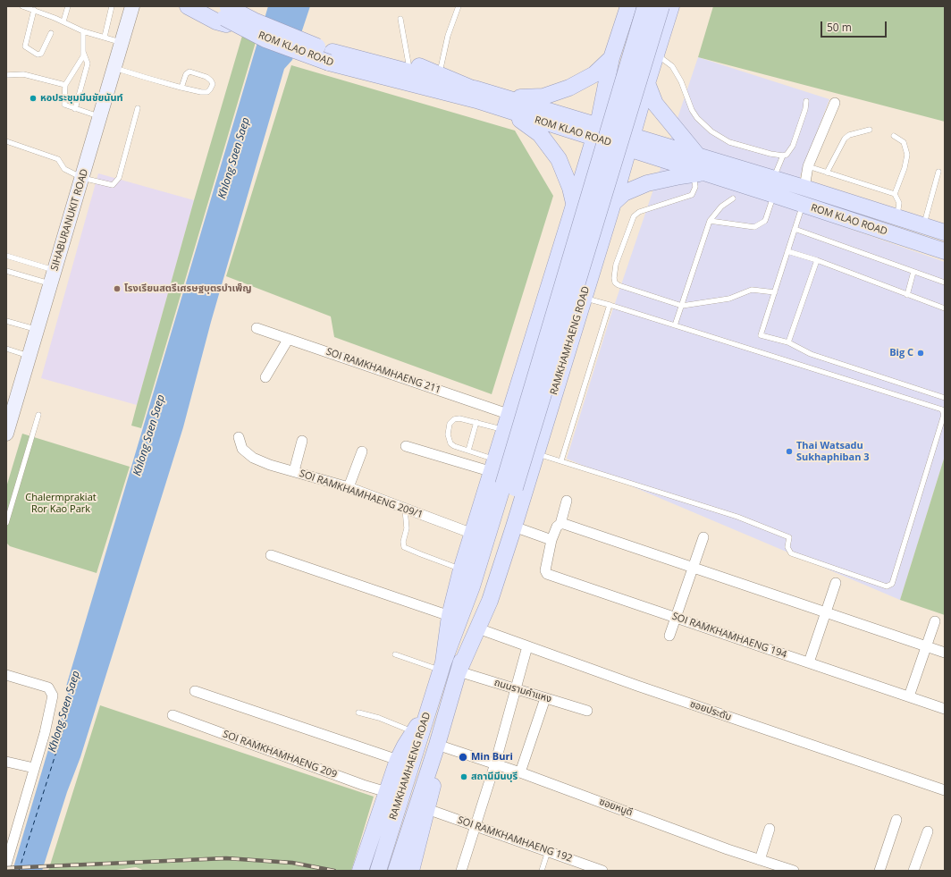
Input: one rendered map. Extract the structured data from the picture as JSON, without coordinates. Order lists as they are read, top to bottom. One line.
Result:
{"streets":{"main road":["ROM KLAO ROAD","SIHABURANUKIT ROAD","RAMKHAMHAENG ROAD"],"street":["SOI RAMKHAMHAENG 211","SOI RAMKHAMHAENG 209/1","SOI RAMKHAMHAENG 194","ถนนรามคำแหง","ซอยประดับ","SOI RAMKHAMHAENG 209","ซอยหนูดี","SOI RAMKHAMHAENG 192"]},"crossings":[["ROM KLAO ROAD","RAMKHAMHAENG ROAD"],["RAMKHAMHAENG ROAD","SOI RAMKHAMHAENG 211"],["RAMKHAMHAENG ROAD","SOI RAMKHAMHAENG 209/1"],["RAMKHAMHAENG ROAD","ถนนรามคำแหง"],["RAMKHAMHAENG ROAD","ซอยประดับ"],["RAMKHAMHAENG ROAD","ซอยหนูดี"]],"water":["Khlong Saen Saep"],"parks":["Chalermprakiat Ror Kao Park"],"places":["หอประชุมมีนชัยนันท์","โรงเรียนสตรีเศรษฐบุตรบำเพ็ญ","Big C","Thai Watsadu Sukhaphiban 3","Min Buri","สถานีมีนบุรี"],"scale_bar":"50 m"}
